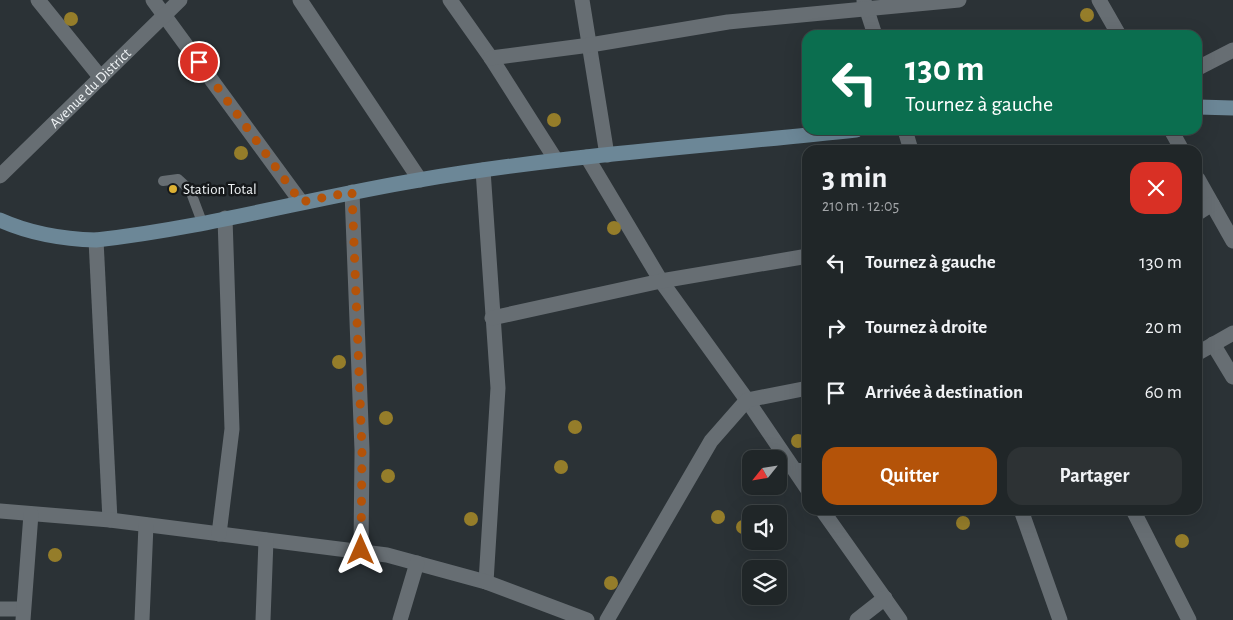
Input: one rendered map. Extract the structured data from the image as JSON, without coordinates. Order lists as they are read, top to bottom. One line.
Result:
{"streets":{"street":["Avenue du District"]},"places":["Station Total"],"north":"bottom left","page":{"turn":["130 m","Tournez à gauche"],"heading":["3 min","210 m · 12:05"],"list":[{"name":"Tournez à gauche","value":"130 m"},{"name":"Tournez à droite","value":"20 m"},{"name":"Arrivée à destination","value":"60 m"}],"buttons":["Quitter","Partager"]}}
